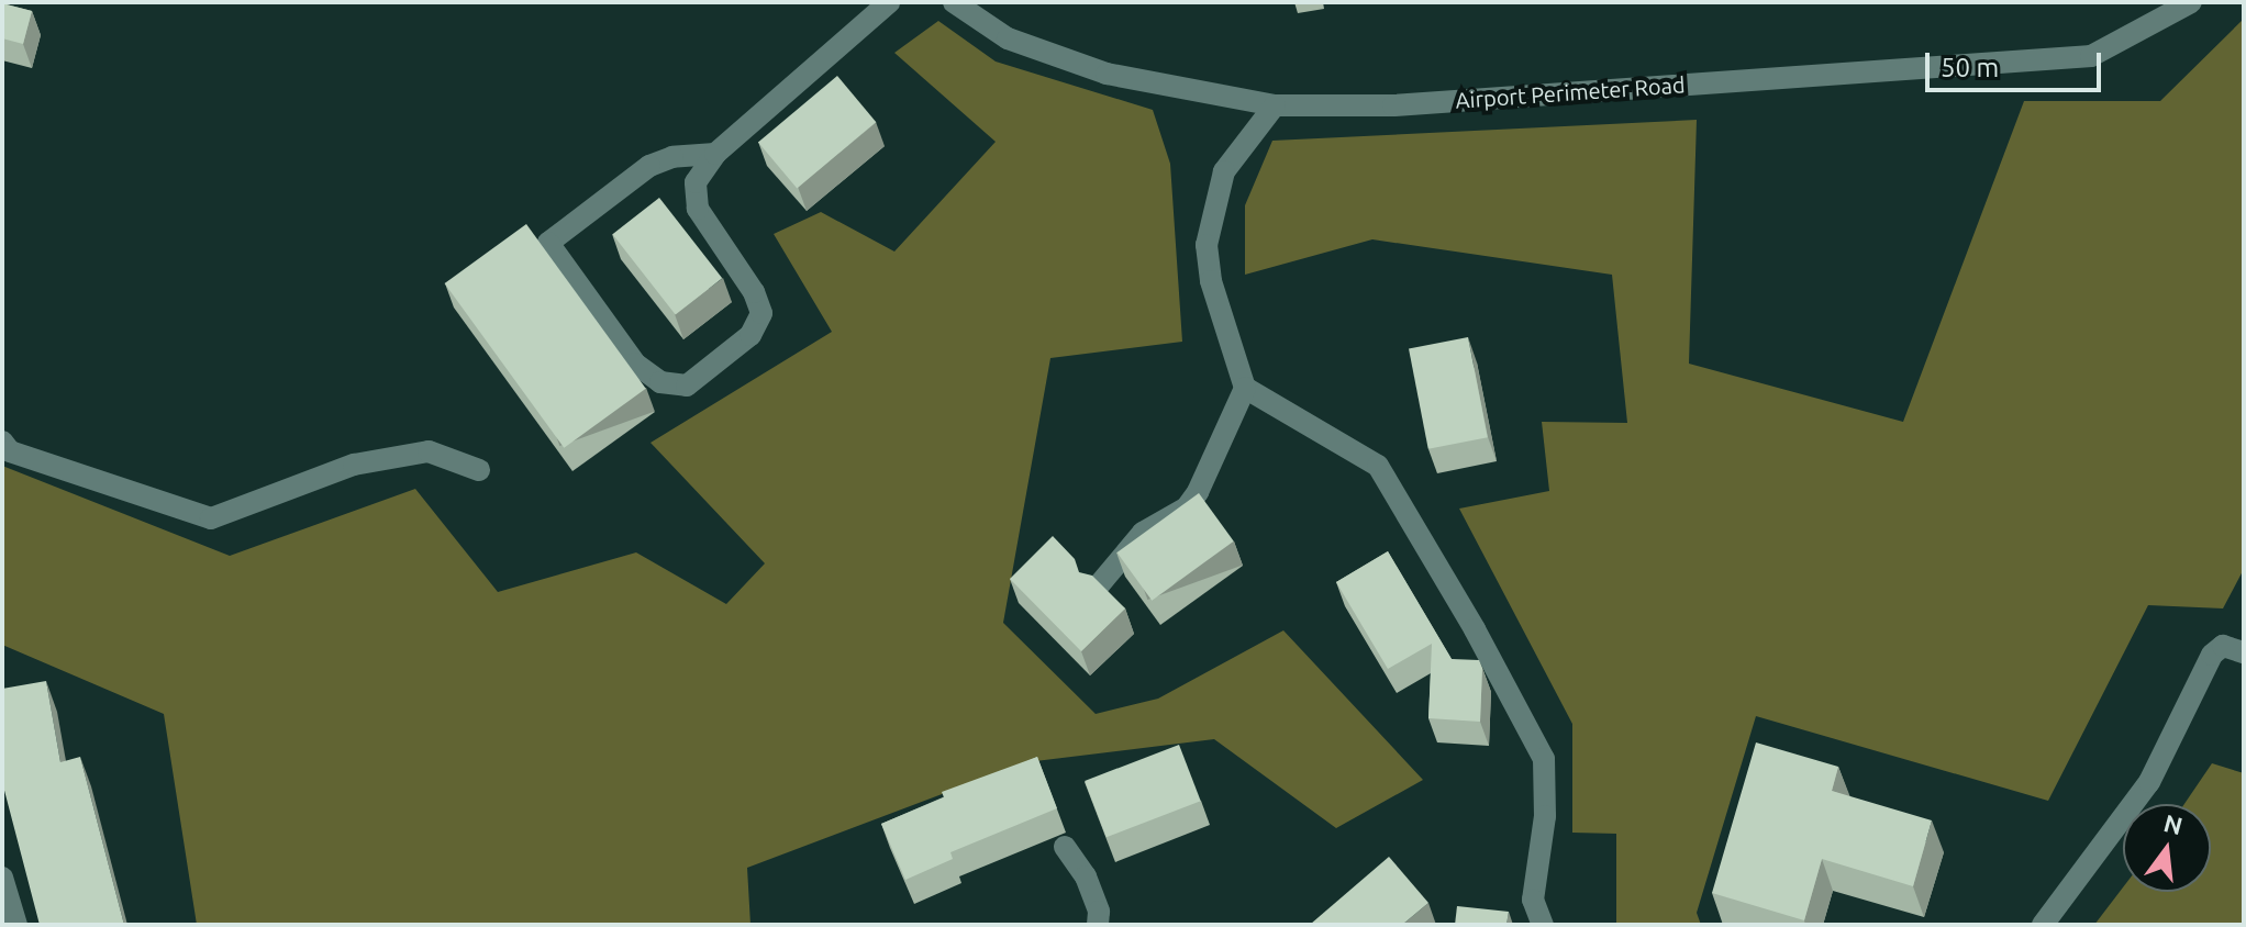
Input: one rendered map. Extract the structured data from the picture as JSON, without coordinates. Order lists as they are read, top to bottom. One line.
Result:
{"streets":{"street":["Airport Perimeter Road"]},"scale_bar":"50 m","north":"top"}
